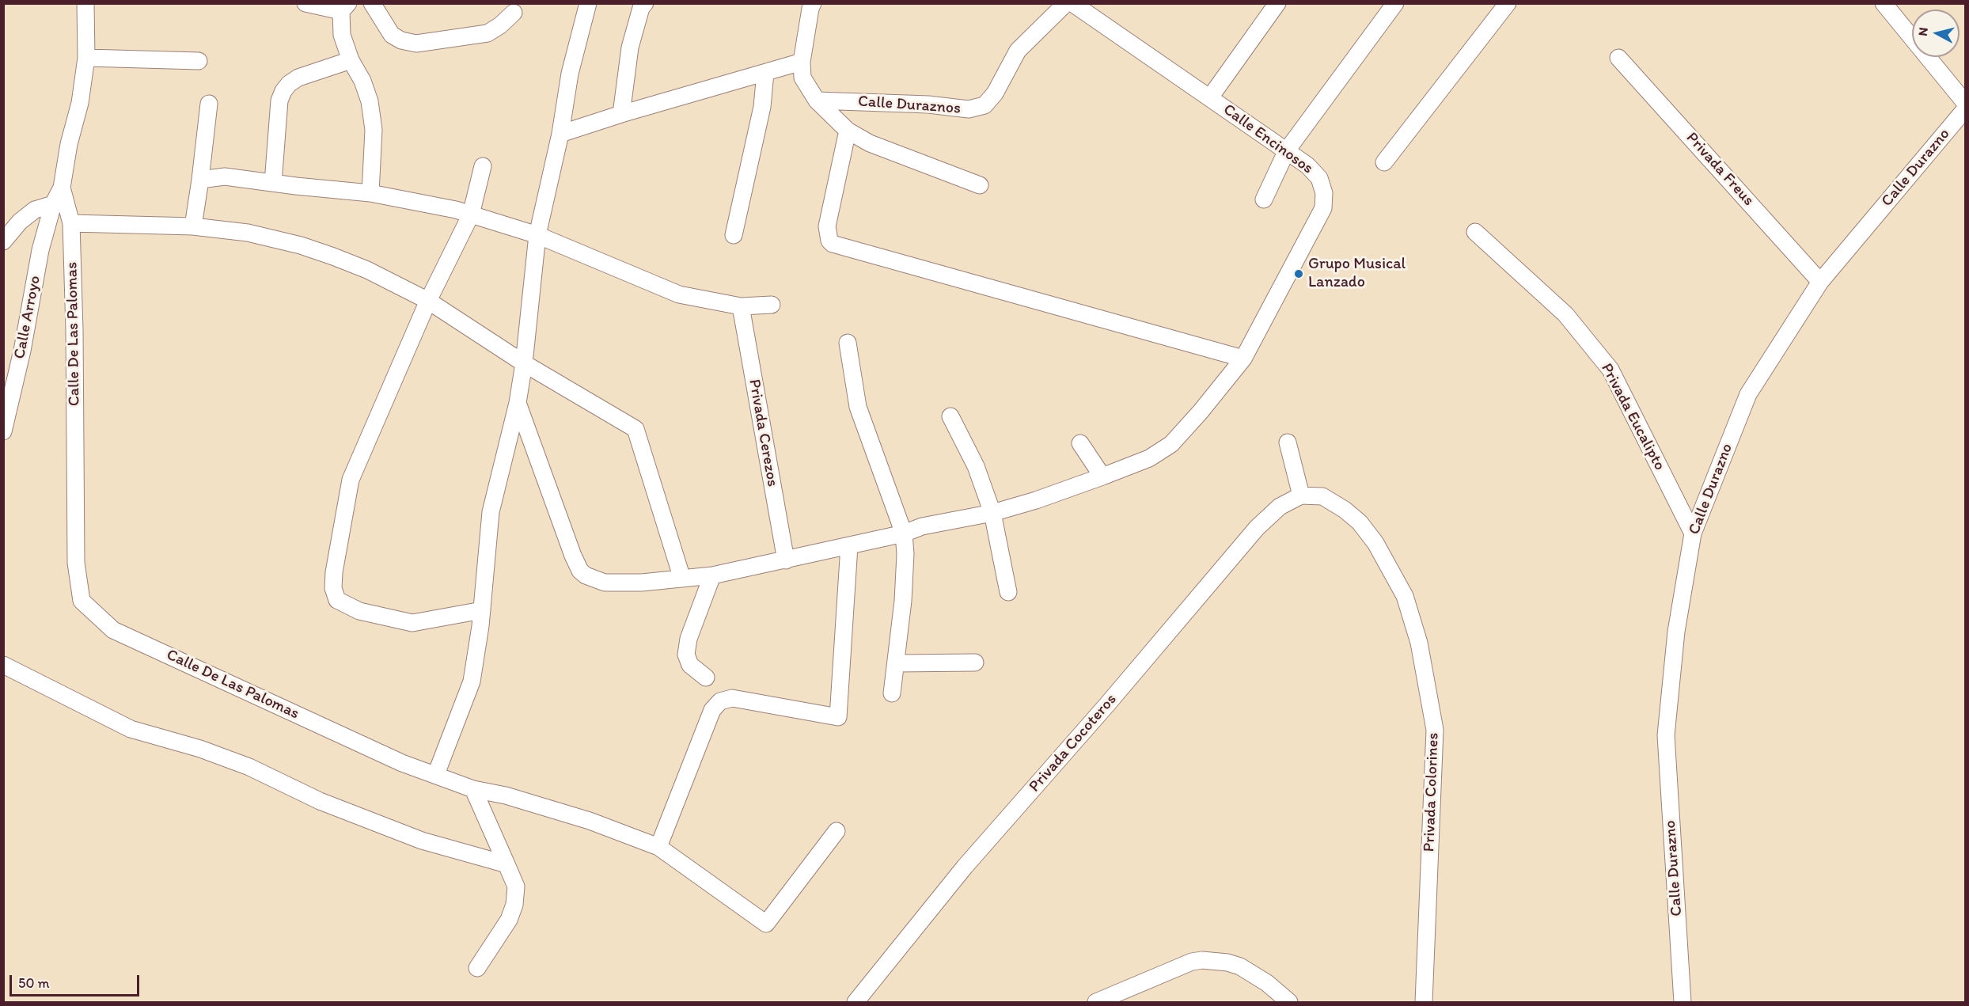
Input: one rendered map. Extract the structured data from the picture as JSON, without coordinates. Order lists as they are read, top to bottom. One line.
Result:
{"streets":{"street":["Calle Duraznos","Calle Encinosos","Calle Durazno","Privada Freus","Calle Arroyo","Calle De Las Palomas","Privada Eucalipto","Privada Cerezos","Privada Cocoteros","Privada Colorines"]},"crossings":[["Calle Encinosos","Privada Cerezos"],["Calle Durazno","Privada Freus"],["Calle Durazno","Privada Eucalipto"],["Calle Arroyo","Calle De Las Palomas"],["Privada Cocoteros","Privada Colorines"]],"places":["Grupo Musical Lanzado"],"scale_bar":"50 m","north":"left"}
